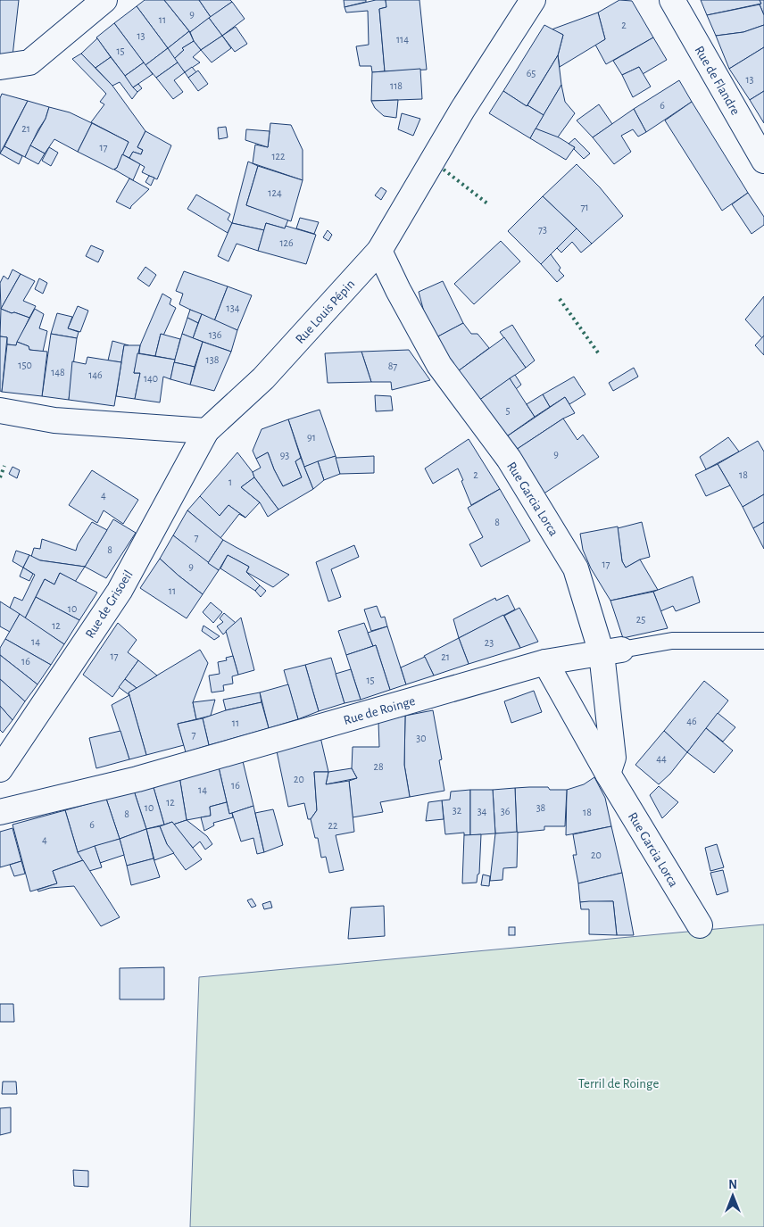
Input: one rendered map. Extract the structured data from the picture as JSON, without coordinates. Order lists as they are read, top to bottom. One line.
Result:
{"streets":{"street":["Rue de Flandre","Rue Louis Pépin","Rue Garcia Lorca","Rue de Grisoeil","Rue de Roinge"]},"crossings":[["Rue Louis Pépin","Rue Garcia Lorca"],["Rue Louis Pépin","Rue de Grisoeil"],["Rue Garcia Lorca","Rue de Roinge"]],"parks":["Terril de Roinge"],"house_numbers":["9","11","2","13","114","15","65","13","118","6","21","17","122","124","71","73","126","134","136","138","150","87","148","146","140","5","91","9","93","2","18","1","4","8","7","8","17","9","11","10","25","12","14","23","17","21","16","15","46","11","7","30","44","28","20","16","14","12","10","38","32","34","36","18","8","6","22","4","20"],"north":"top"}
